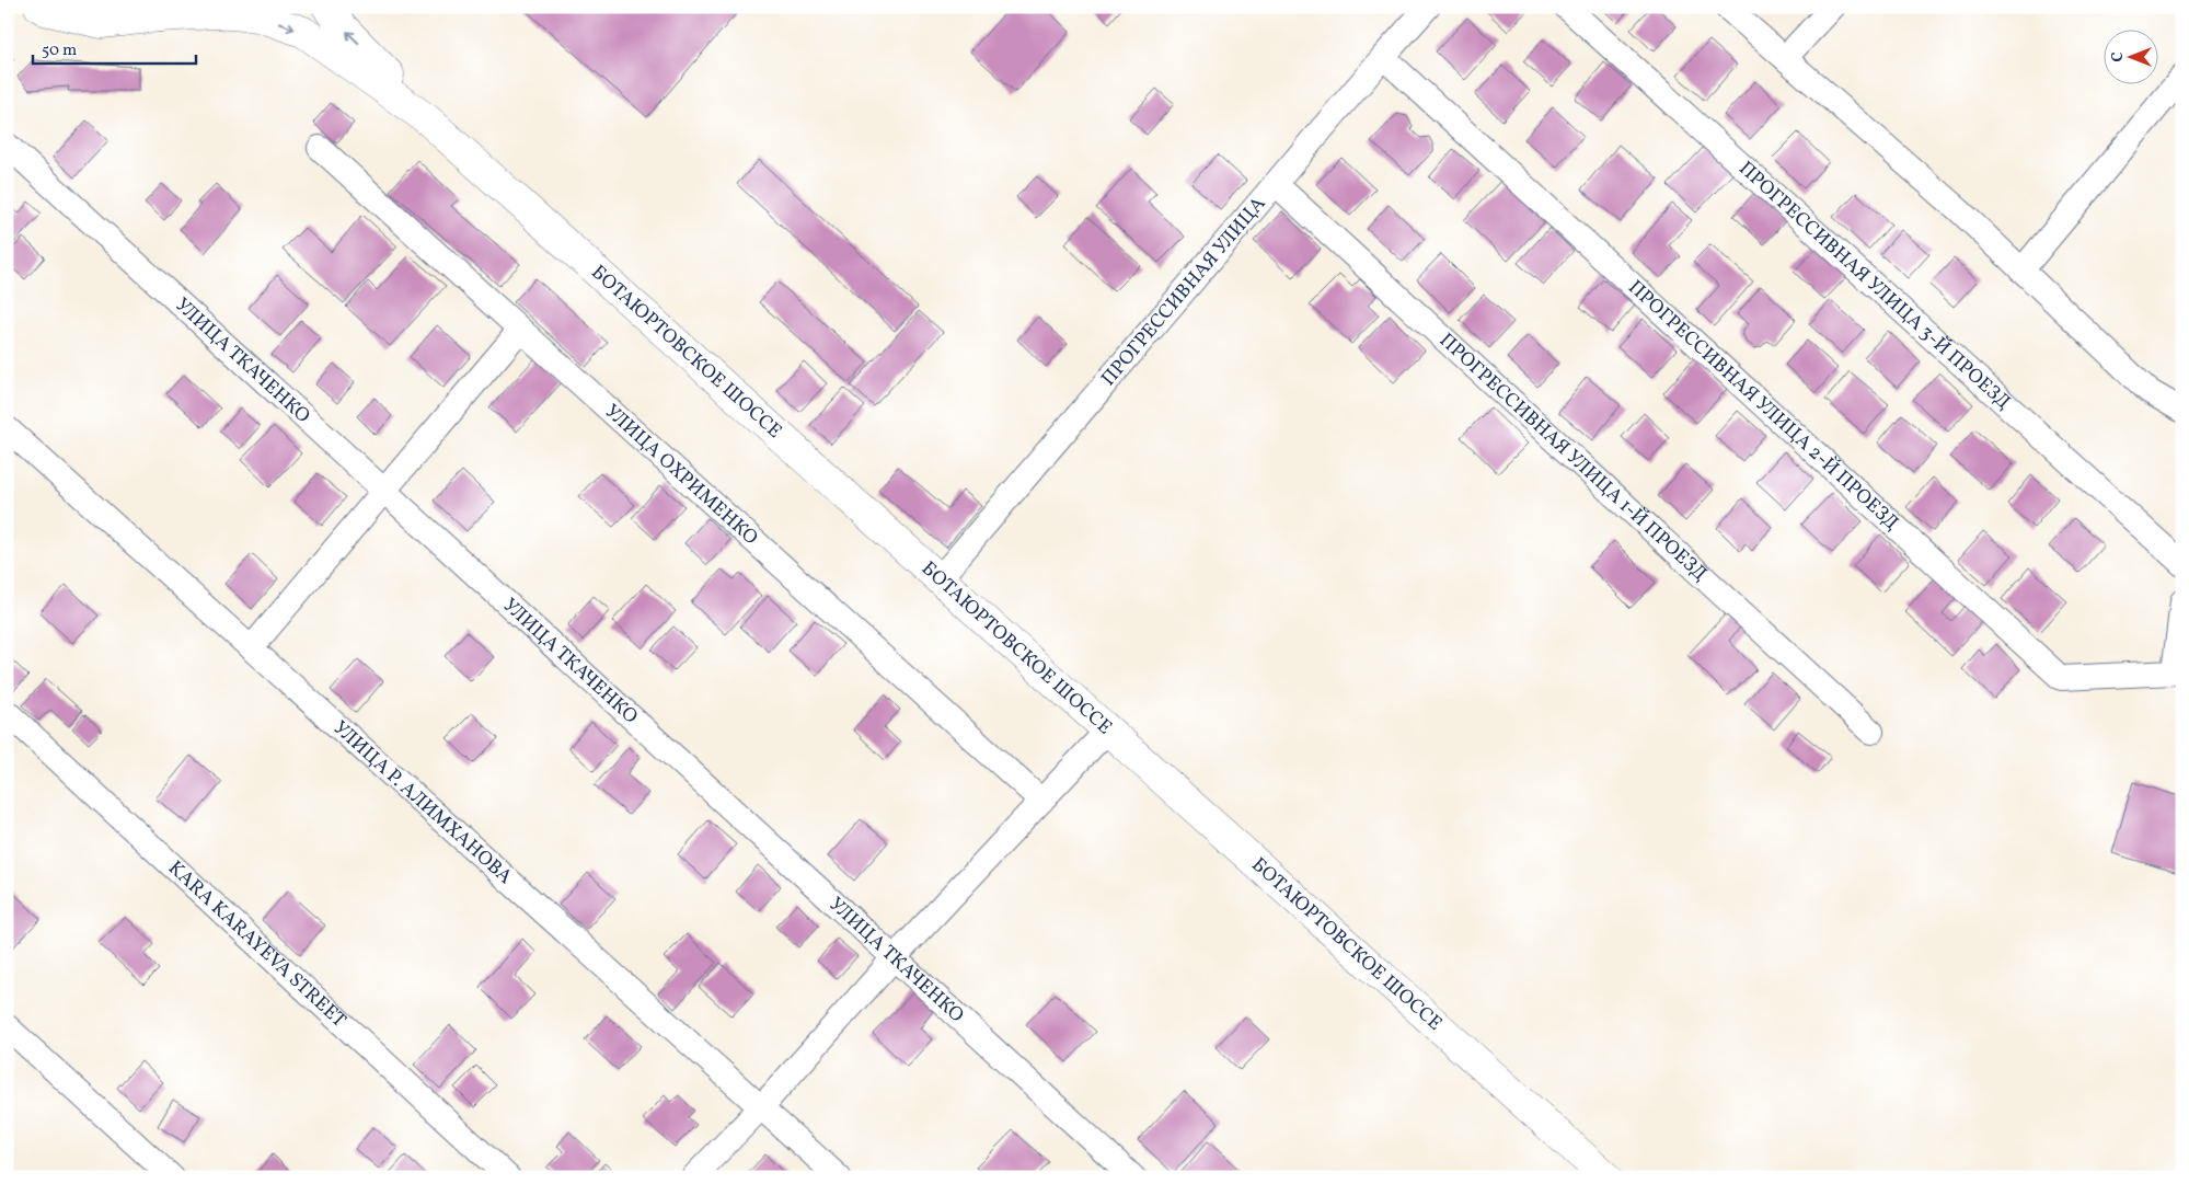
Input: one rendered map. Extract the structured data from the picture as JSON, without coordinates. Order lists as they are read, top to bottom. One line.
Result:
{"streets":{"main road":["БОТАЮРТОВСКОЕ ШОССЕ"],"street":["ПРОГРЕССИВНАЯ УЛИЦА 3-Й ПРОЕЗД","ПРОГРЕССИВНАЯ УЛИЦА","УЛИЦА ТКАЧЕНКО","ПРОГРЕССИВНАЯ УЛИЦА 2-Й ПРОЕЗД","ПРОГРЕССИВНАЯ УЛИЦА 1-Й ПРОЕЗД","УЛИЦА ОХРИМЕНКО","УЛИЦА Р. АЛИМХАНОВА","KARA KARAYEVA STREET"]},"crossings":[["ПРОГРЕССИВНАЯ УЛИЦА","БОТАЮРТОВСКОЕ ШОССЕ"],["ПРОГРЕССИВНАЯ УЛИЦА","ПРОГРЕССИВНАЯ УЛИЦА 2-Й ПРОЕЗД"],["ПРОГРЕССИВНАЯ УЛИЦА","ПРОГРЕССИВНАЯ УЛИЦА 1-Й ПРОЕЗД"]],"scale_bar":"50 m","north":"left"}
